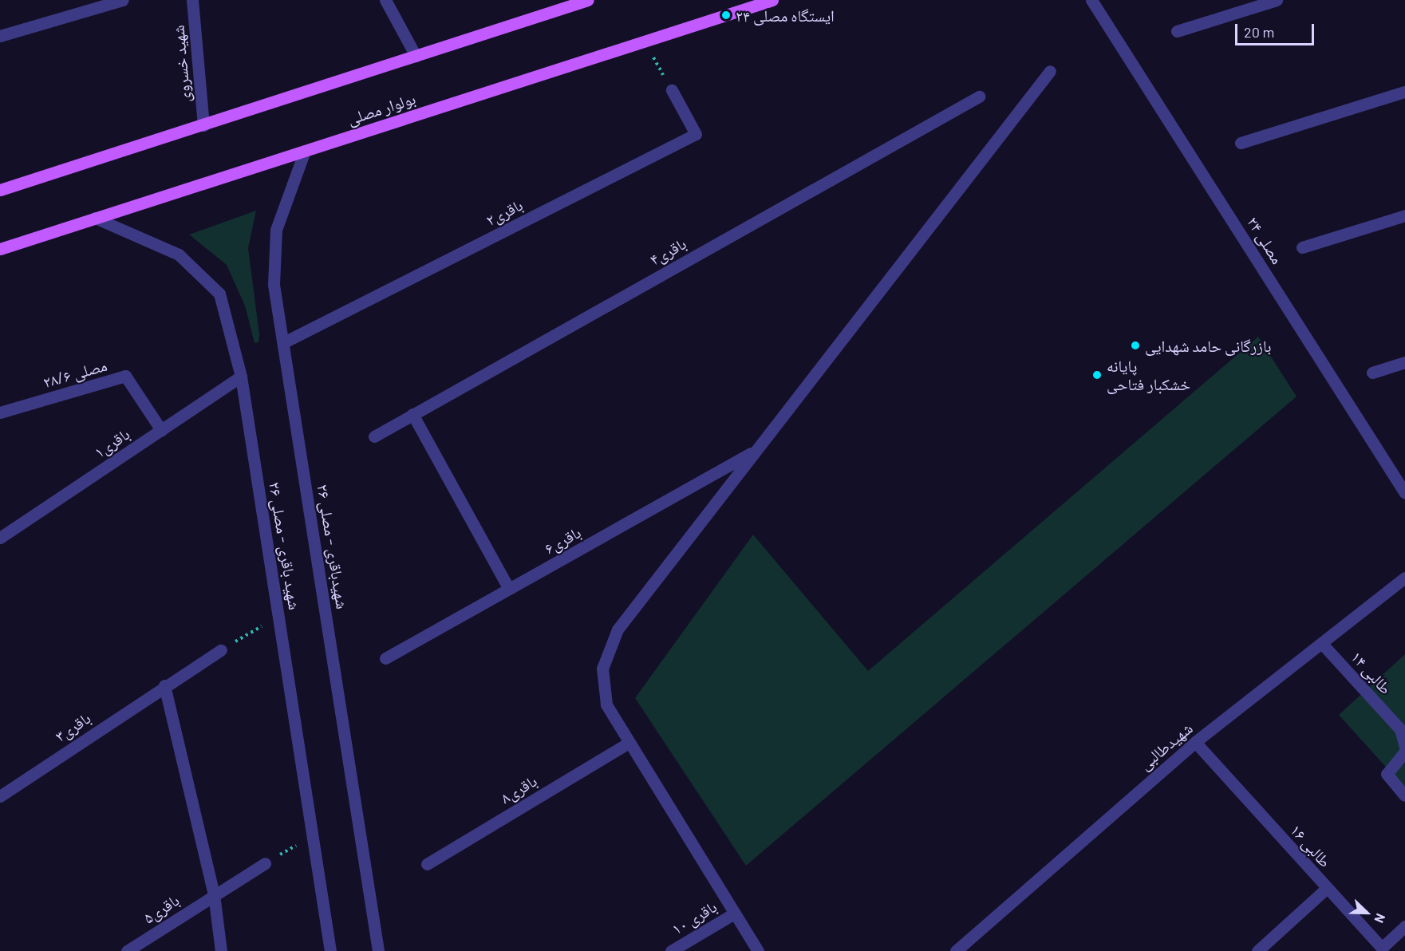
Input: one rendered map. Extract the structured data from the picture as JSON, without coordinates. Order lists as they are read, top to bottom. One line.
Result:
{"streets":{"main road":["بولوار مصلی"],"street":["شهید خسروی","باقری۲","مصلی ۲۴","باقری۴","مصلی ۲۸/۶","باقری۱","باقری۶","شهید باقری - مصلی ۲۶","شهیدباقری - مصلی ۲۶","طالبی ۱۴","باقری۳","شهیدطالبی","باقری۸","طالبی ۱۶","باقری۵","باقری ۱۰"]},"crossings":[["بولوار مصلی","شهید باقری - مصلی ۲۶"],["بولوار مصلی","شهیدباقری - مصلی ۲۶"],["باقری۲","شهیدباقری - مصلی ۲۶"],["مصلی ۲۸/۶","باقری۱"],["باقری۱","شهید باقری - مصلی ۲۶"],["طالبی ۱۴","شهیدطالبی"],["شهیدطالبی","طالبی ۱۶"]],"places":["ایستگاه مصلی ۲۴","بازرگانی حامد شهدایی","پایانه خشکبار فتاحی"],"scale_bar":"20 m","north":"bottom right"}
